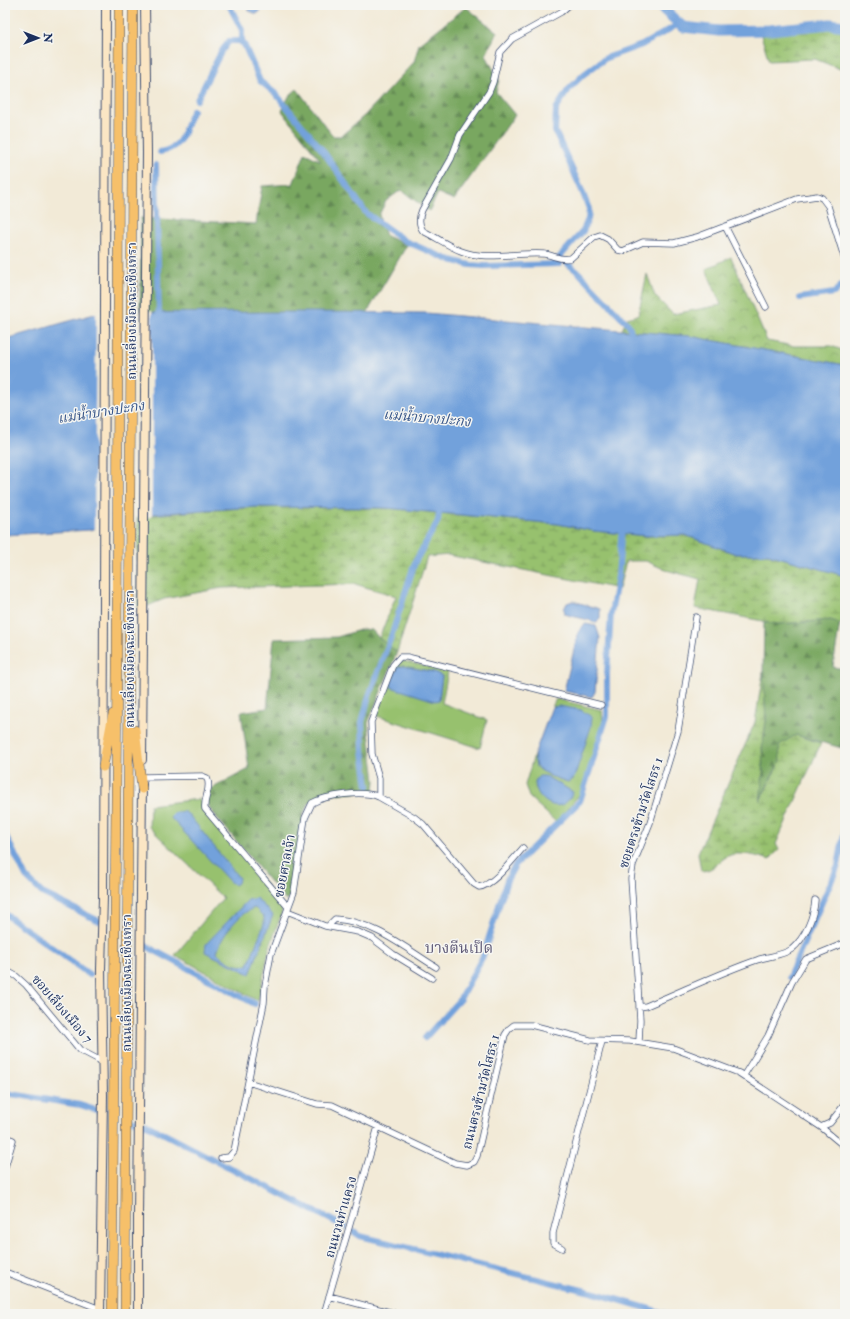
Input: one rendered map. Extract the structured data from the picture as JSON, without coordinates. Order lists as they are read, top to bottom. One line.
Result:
{"streets":{"highway":["ถนนเลี่ยงเมืองฉะเชิงเทรา"],"street":["ซอยตรงข้ามวัดโสธร 1","ซอยศาลเจ้า","ซอยเลี่ยงเมือง 7","ถนนตรงข้ามวัดโสธร 1","ถนนวนท่าแครง"]},"crossings":[["ถนนเลี่ยงเมืองฉะเชิงเทรา","ซอยเลี่ยงเมือง 7"],["ซอยตรงข้ามวัดโสธร 1","ถนนตรงข้ามวัดโสธร 1"],["ถนนตรงข้ามวัดโสธร 1","ถนนวนท่าแครง"]],"districts":["บางตีนเป็ด"],"water":["แม่น้ำบางปะกง"],"north":"right"}
